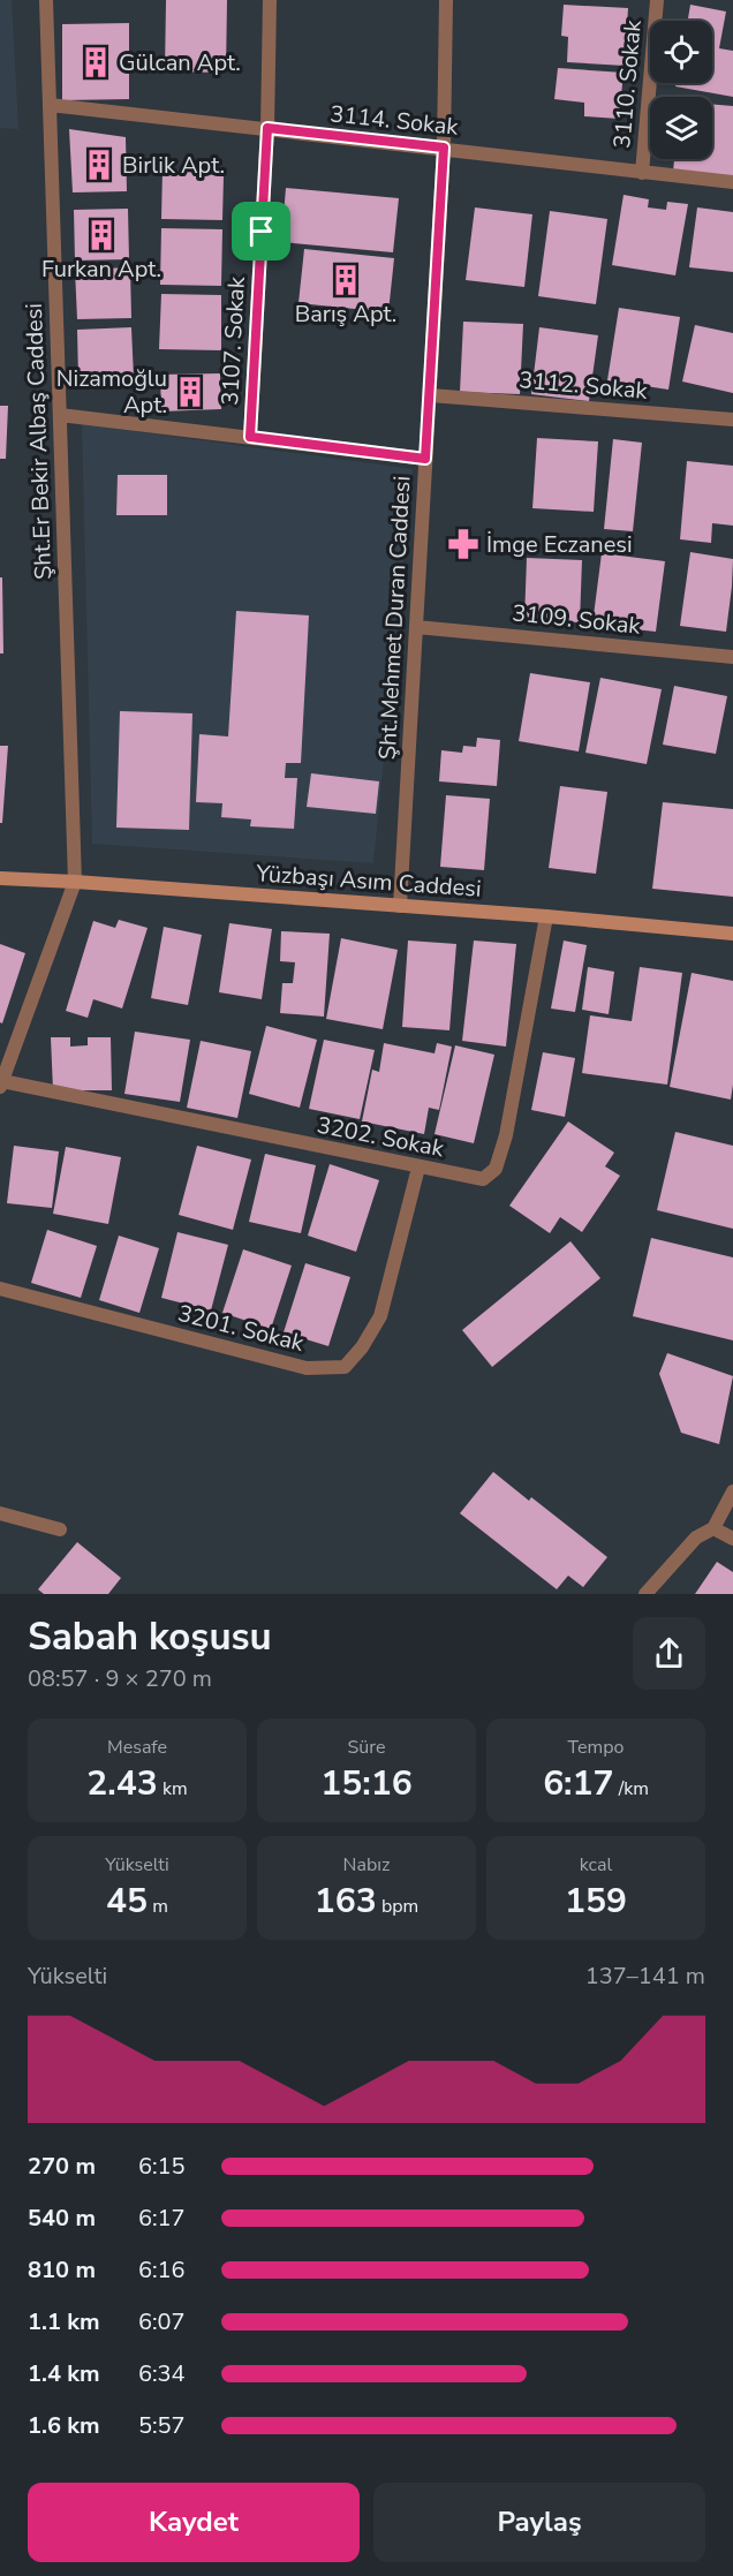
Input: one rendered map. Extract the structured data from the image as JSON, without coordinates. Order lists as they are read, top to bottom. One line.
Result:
{"streets":{"main road":["Yüzbaşı Asım Caddesi"],"street":["3110. Sokak","3114. Sokak","3107. Sokak","3112. Sokak","Şht.Er Bekir Albaş Caddesi","Şht.Mehmet Duran Caddesi","3109. Sokak","3202. Sokak","3201. Sokak"]},"crossings":[["3110. Sokak","3114. Sokak"],["3114. Sokak","3107. Sokak"],["3114. Sokak","Şht.Er Bekir Albaş Caddesi"],["3114. Sokak","Şht.Mehmet Duran Caddesi"],["3112. Sokak","Şht.Mehmet Duran Caddesi"],["Şht.Er Bekir Albaş Caddesi","Yüzbaşı Asım Caddesi"],["Şht.Mehmet Duran Caddesi","3109. Sokak"],["Şht.Mehmet Duran Caddesi","Yüzbaşı Asım Caddesi"],["Yüzbaşı Asım Caddesi","3202. Sokak"],["3202. Sokak","3201. Sokak"]],"places":{"building":["Gülcan Apt.","Birlik Apt.","Furkan Apt.","Barış Apt.","Nizamoğlu Apt."],"pharmacy":["İmge Eczanesi"]},"page":{"heading":["Sabah koşusu","08:57 · 9 × 270 m"],"stats":[["Mesafe","2.43 km"],["Süre","15:16"],["Tempo","6:17 /km"],["Yükselti","45 m"],["Nabız","163 bpm"],["kcal","159"]],"chart":["Yükselti","137–141 m"],"list":[{"name":"270 m","note":"6:15"},{"name":"540 m","note":"6:17"},{"name":"810 m","note":"6:16"},{"name":"1.1 km","note":"6:07"},{"name":"1.4 km","note":"6:34"},{"name":"1.6 km","note":"5:57"}],"buttons":["Kaydet","Paylaş"]}}
